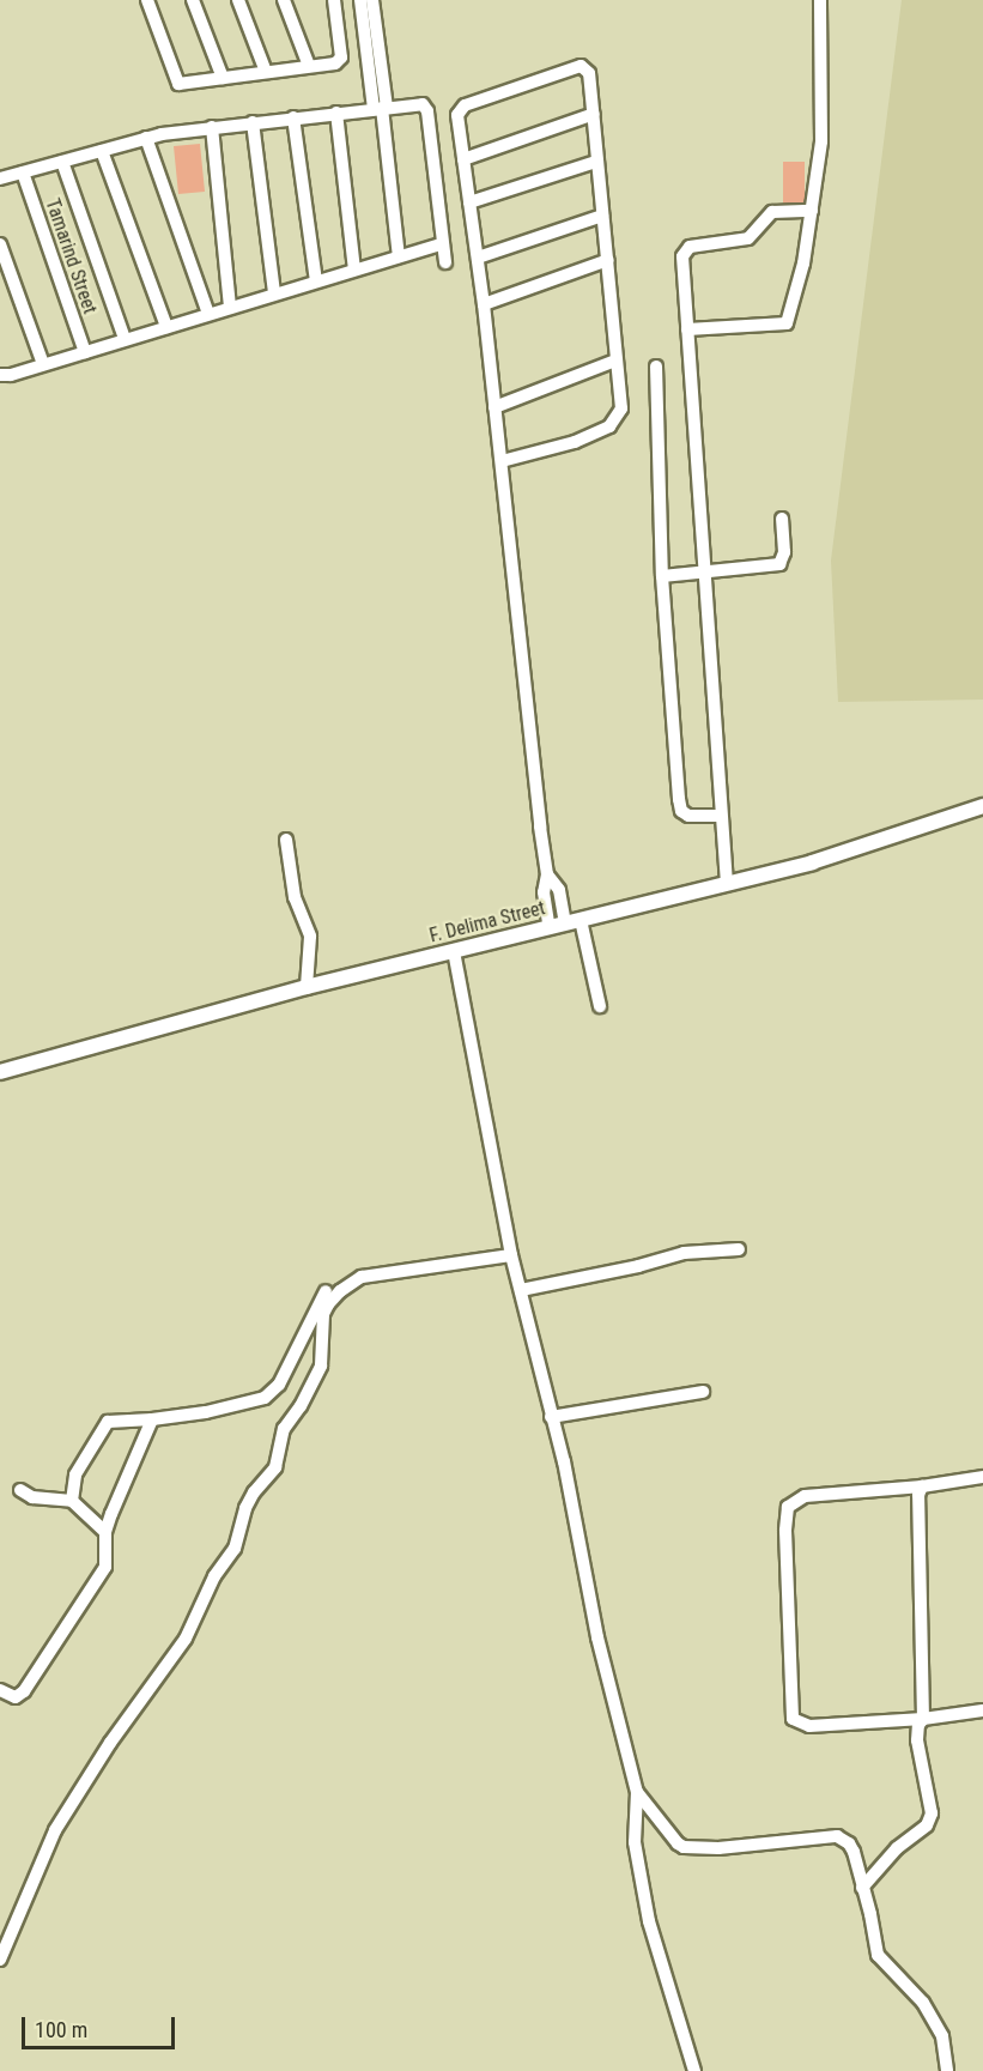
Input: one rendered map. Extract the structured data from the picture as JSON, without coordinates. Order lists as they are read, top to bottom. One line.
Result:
{"streets":{"street":["Tamarind Street","F. Delima Street"]},"scale_bar":"100 m"}
